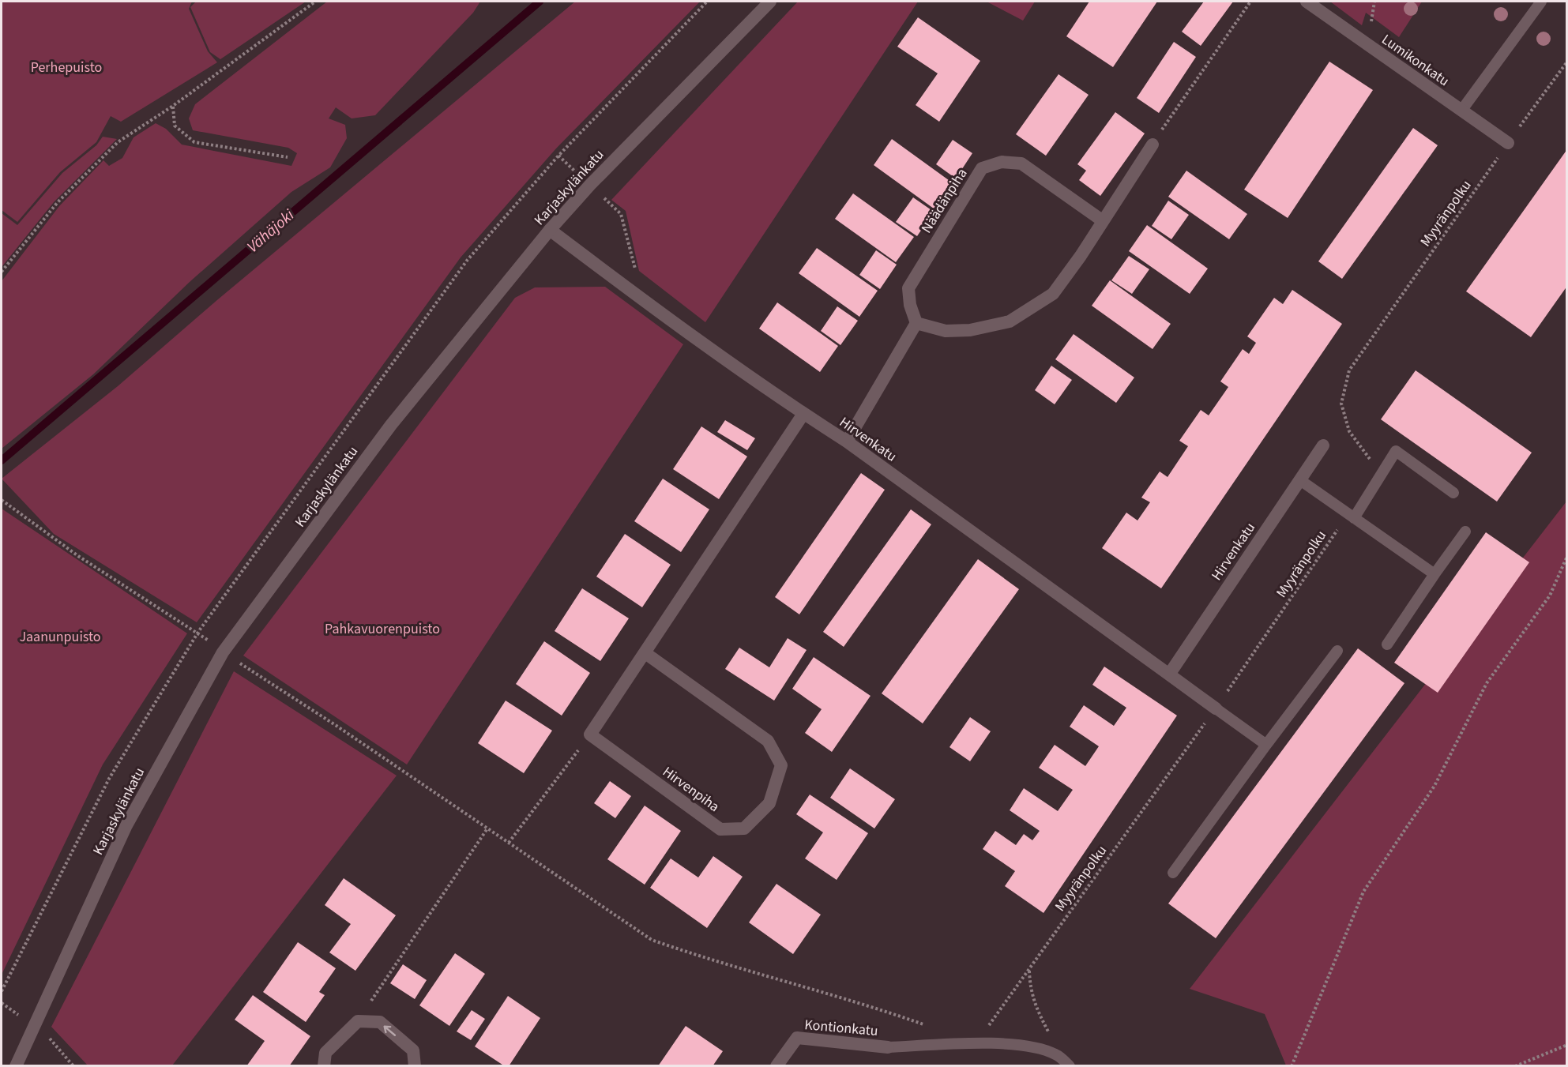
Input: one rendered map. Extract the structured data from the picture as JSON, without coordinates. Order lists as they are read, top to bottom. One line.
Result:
{"streets":{"street":["Lumikonkatu","Karjaskylänkatu","Näädänpiha","Hirvenkatu","Hirvenpiha","Kontionkatu"],"path":["Myyränpolku"]},"crossings":[["Lumikonkatu","Myyränpolku"],["Karjaskylänkatu","Hirvenkatu"],["Myyränpolku","Hirvenkatu"]],"water":["Vähäjoki"],"parks":["Perhepuisto","Pahkavuorenpuisto","Jaanunpuisto"]}
